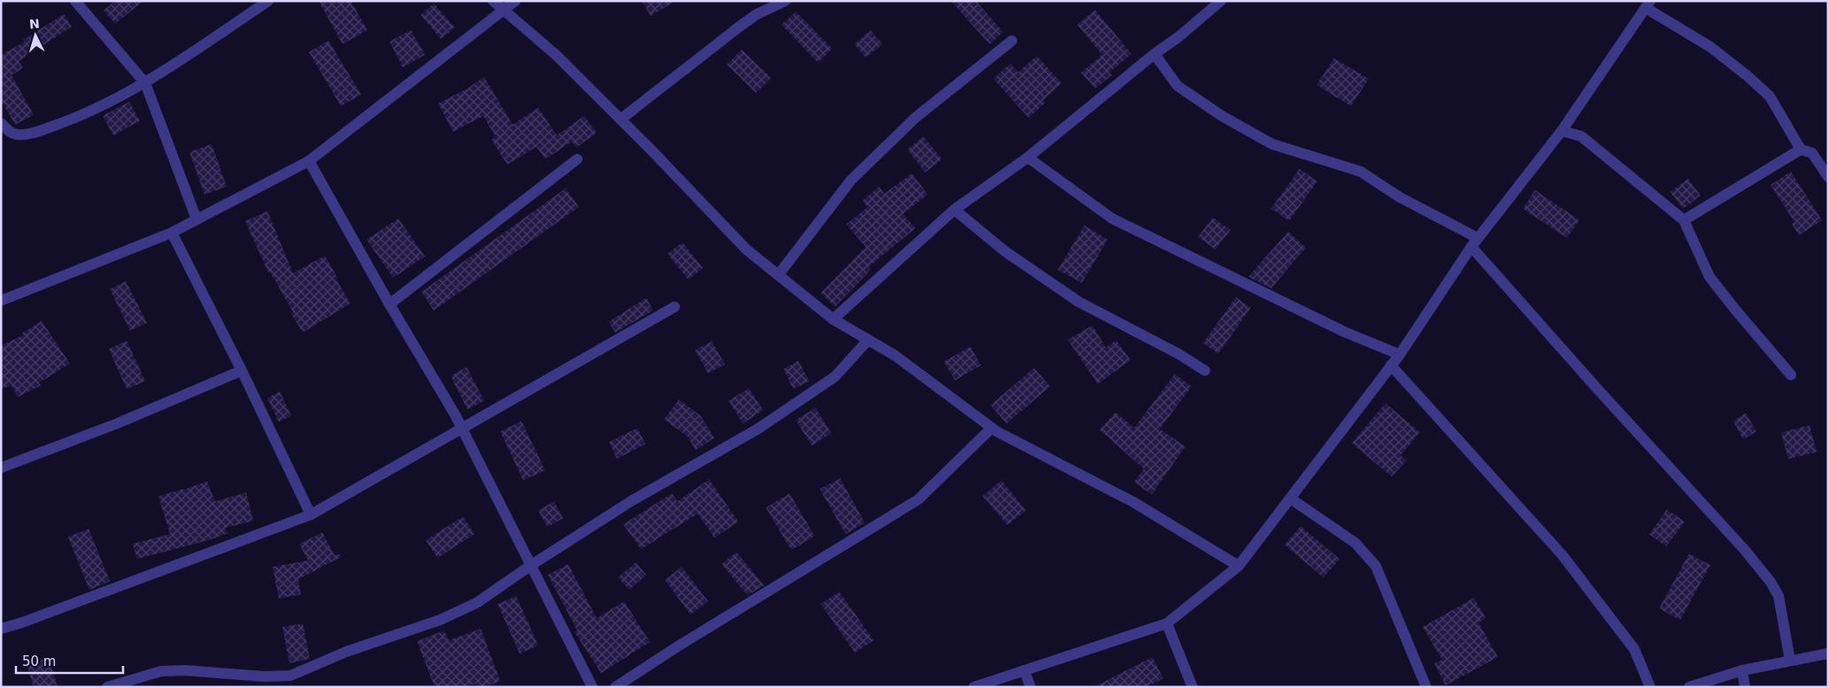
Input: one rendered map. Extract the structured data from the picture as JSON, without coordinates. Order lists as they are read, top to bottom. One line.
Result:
{"scale_bar":"50 m","north":"top"}
